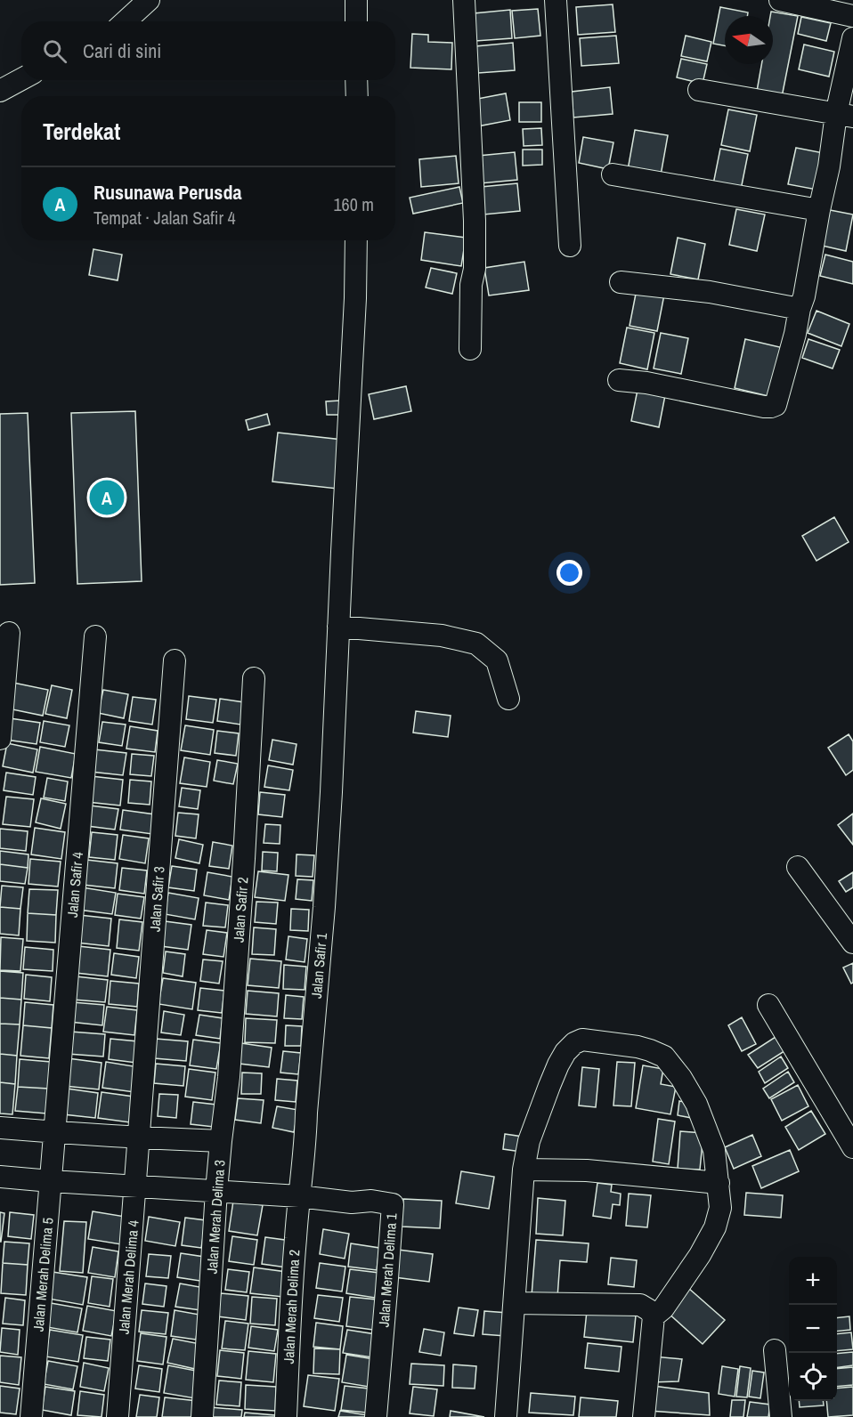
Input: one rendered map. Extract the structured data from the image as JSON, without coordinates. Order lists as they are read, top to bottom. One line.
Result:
{"streets":{"street":["Jalan Safir 4","Jalan Safir 3","Jalan Safir 2","Jalan Safir 1","Jalan Merah Delima 3","Jalan Merah Delima 1","Jalan Merah Delima 5","Jalan Merah Delima 4","Jalan Merah Delima 2"]},"crossings":[["Jalan Safir 4","Jalan Merah Delima 3"],["Jalan Safir 4","Jalan Merah Delima 5"],["Jalan Safir 3","Jalan Merah Delima 3"],["Jalan Safir 3","Jalan Merah Delima 4"],["Jalan Safir 2","Jalan Merah Delima 3"],["Jalan Safir 1","Jalan Merah Delima 1"],["Jalan Safir 1","Jalan Merah Delima 2"],["Jalan Merah Delima 3","Jalan Merah Delima 1"],["Jalan Merah Delima 3","Jalan Merah Delima 5"],["Jalan Merah Delima 3","Jalan Merah Delima 4"],["Jalan Merah Delima 1","Jalan Merah Delima 5"],["Jalan Merah Delima 1","Jalan Merah Delima 4"],["Jalan Merah Delima 1","Jalan Merah Delima 2"]],"north":"left","page":{"search":"Cari di sini","heading":"Terdekat","list":[{"mark":"A","name":"Rusunawa Perusda","note":"Tempat · Jalan Safir 4","value":"160 m"}],"pins":"A","map_buttons":["+","−"]}}
